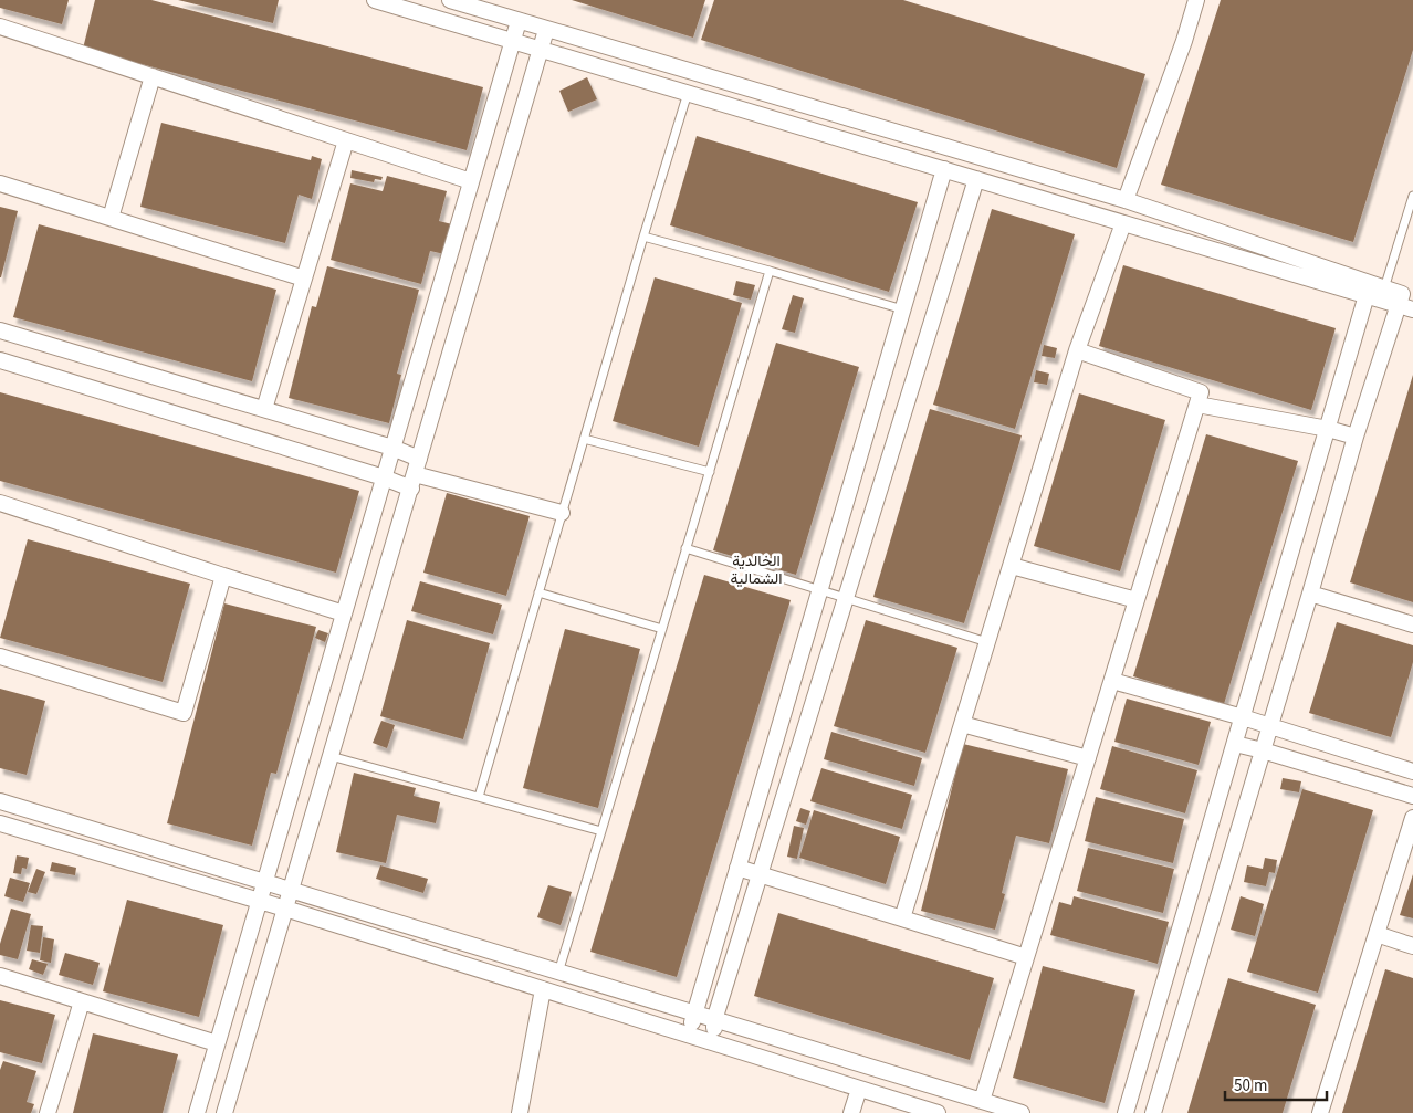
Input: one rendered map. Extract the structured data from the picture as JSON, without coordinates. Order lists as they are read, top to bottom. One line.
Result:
{"districts":["الخالدية الشمالية"],"scale_bar":"50 m"}
